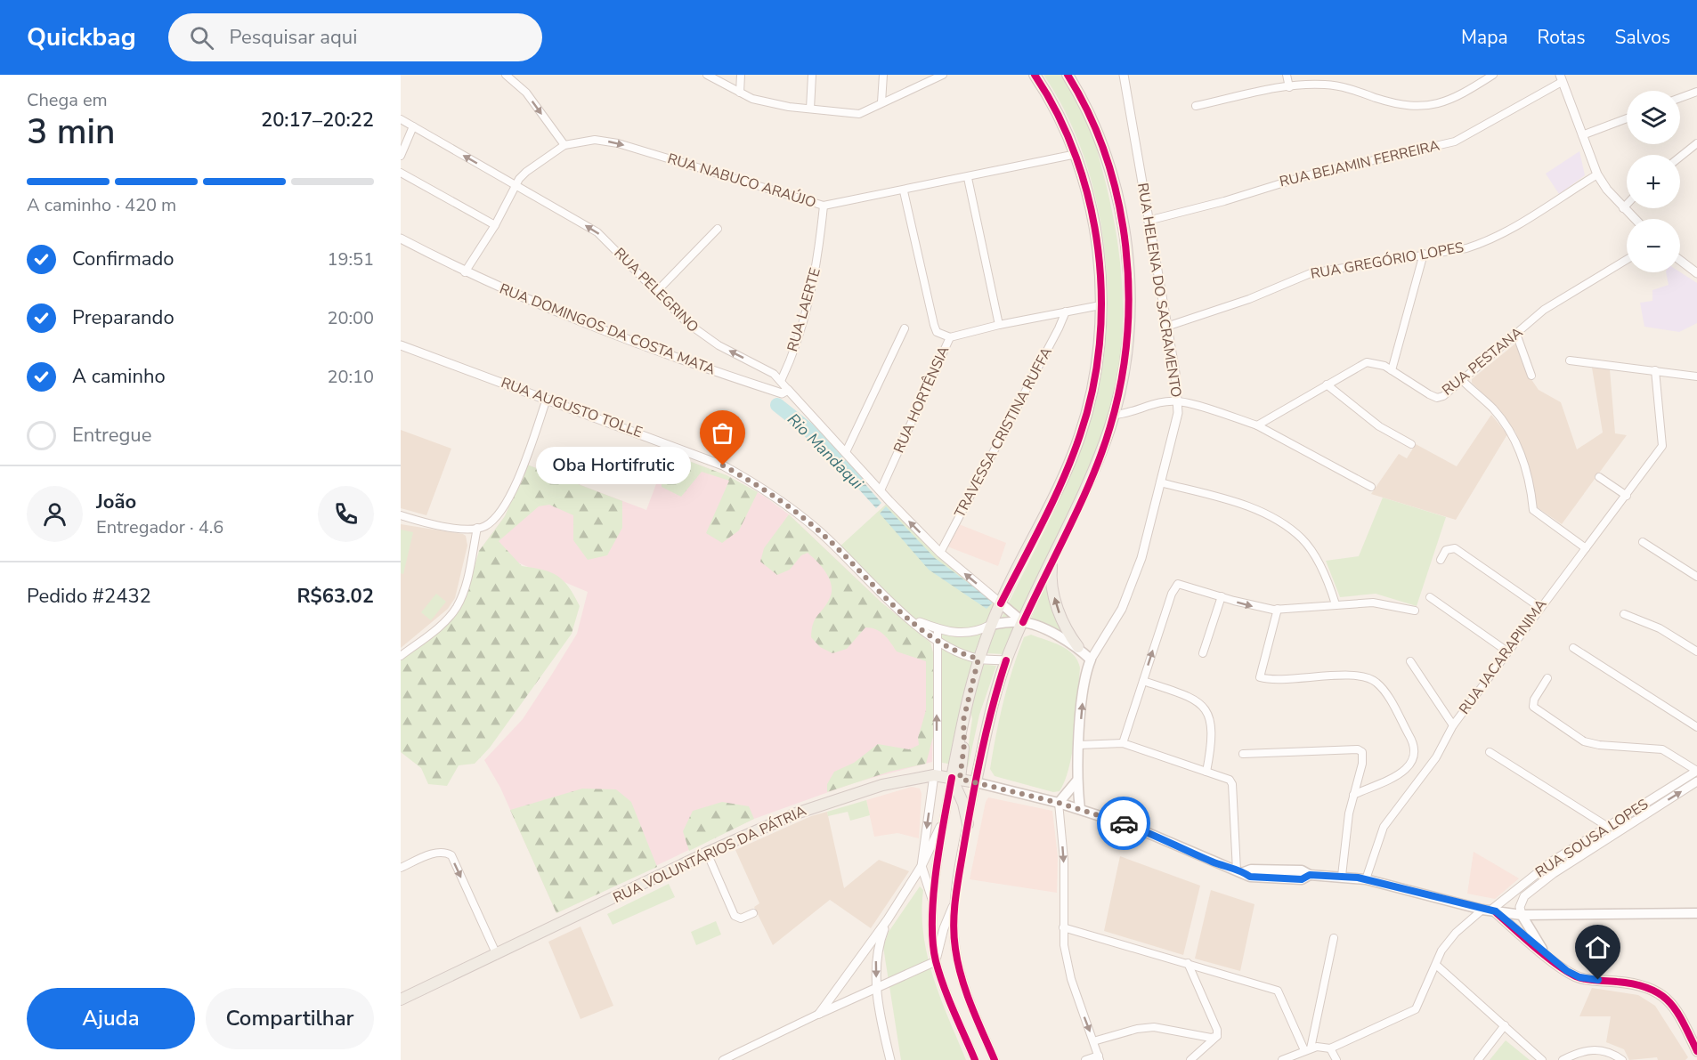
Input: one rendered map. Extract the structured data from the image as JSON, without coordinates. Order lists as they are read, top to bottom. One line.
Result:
{"streets":{"main road":["RUA HELENA DO SACRAMENTO","RUA VOLUNTÁRIOS DA PÁTRIA"],"street":["RUA BEJAMIN FERREIRA","RUA NABUCO ARAÚJO","RUA GREGÓRIO LOPES","RUA PELEGRINO","RUA LAERTE","RUA DOMINGOS DA COSTA MATA","RUA PESTANA","RUA HORTÊNSIA","RUA AUGUSTO TOLLE","TRAVESSA CRISTINA RUFFA","RUA JACARAPINIMA","RUA SOUSA LOPES"]},"crossings":[["RUA BEJAMIN FERREIRA","RUA HELENA DO SACRAMENTO"],["RUA NABUCO ARAÚJO","RUA PELEGRINO"],["RUA NABUCO ARAÚJO","RUA LAERTE"],["RUA NABUCO ARAÚJO","RUA DOMINGOS DA COSTA MATA"],["RUA NABUCO ARAÚJO","RUA HORTÊNSIA"],["RUA GREGÓRIO LOPES","RUA HELENA DO SACRAMENTO"],["RUA PELEGRINO","RUA LAERTE"],["RUA PELEGRINO","RUA DOMINGOS DA COSTA MATA"],["RUA PELEGRINO","RUA HORTÊNSIA"],["RUA PELEGRINO","TRAVESSA CRISTINA RUFFA"],["RUA HELENA DO SACRAMENTO","RUA VOLUNTÁRIOS DA PÁTRIA"],["RUA JACARAPINIMA","RUA VOLUNTÁRIOS DA PÁTRIA"],["RUA SOUSA LOPES","RUA VOLUNTÁRIOS DA PÁTRIA"]],"one_way":["RUA NABUCO ARAÚJO","RUA PELEGRINO"],"water":["Rio Mandaqui"],"places":["Oba Hortifrutic"],"page":{"header":"Quickbag","search":"Pesquisar aqui","nav":["Mapa","Rotas","Salvos"],"heading":["3 min","Chega em","20:17–20:22"],"panel":["João","Entregador · 4.6","Pedido #2432","R$63.02"],"map_buttons":["+","−"],"bar":"A caminho · 420 m","list":[["Confirmado","19:51"],["Preparando","20:00"],["A caminho","20:10"],"Entregue"],"bubble":"Oba Hortifrutic","buttons":["Ajuda","Compartilhar"]}}
